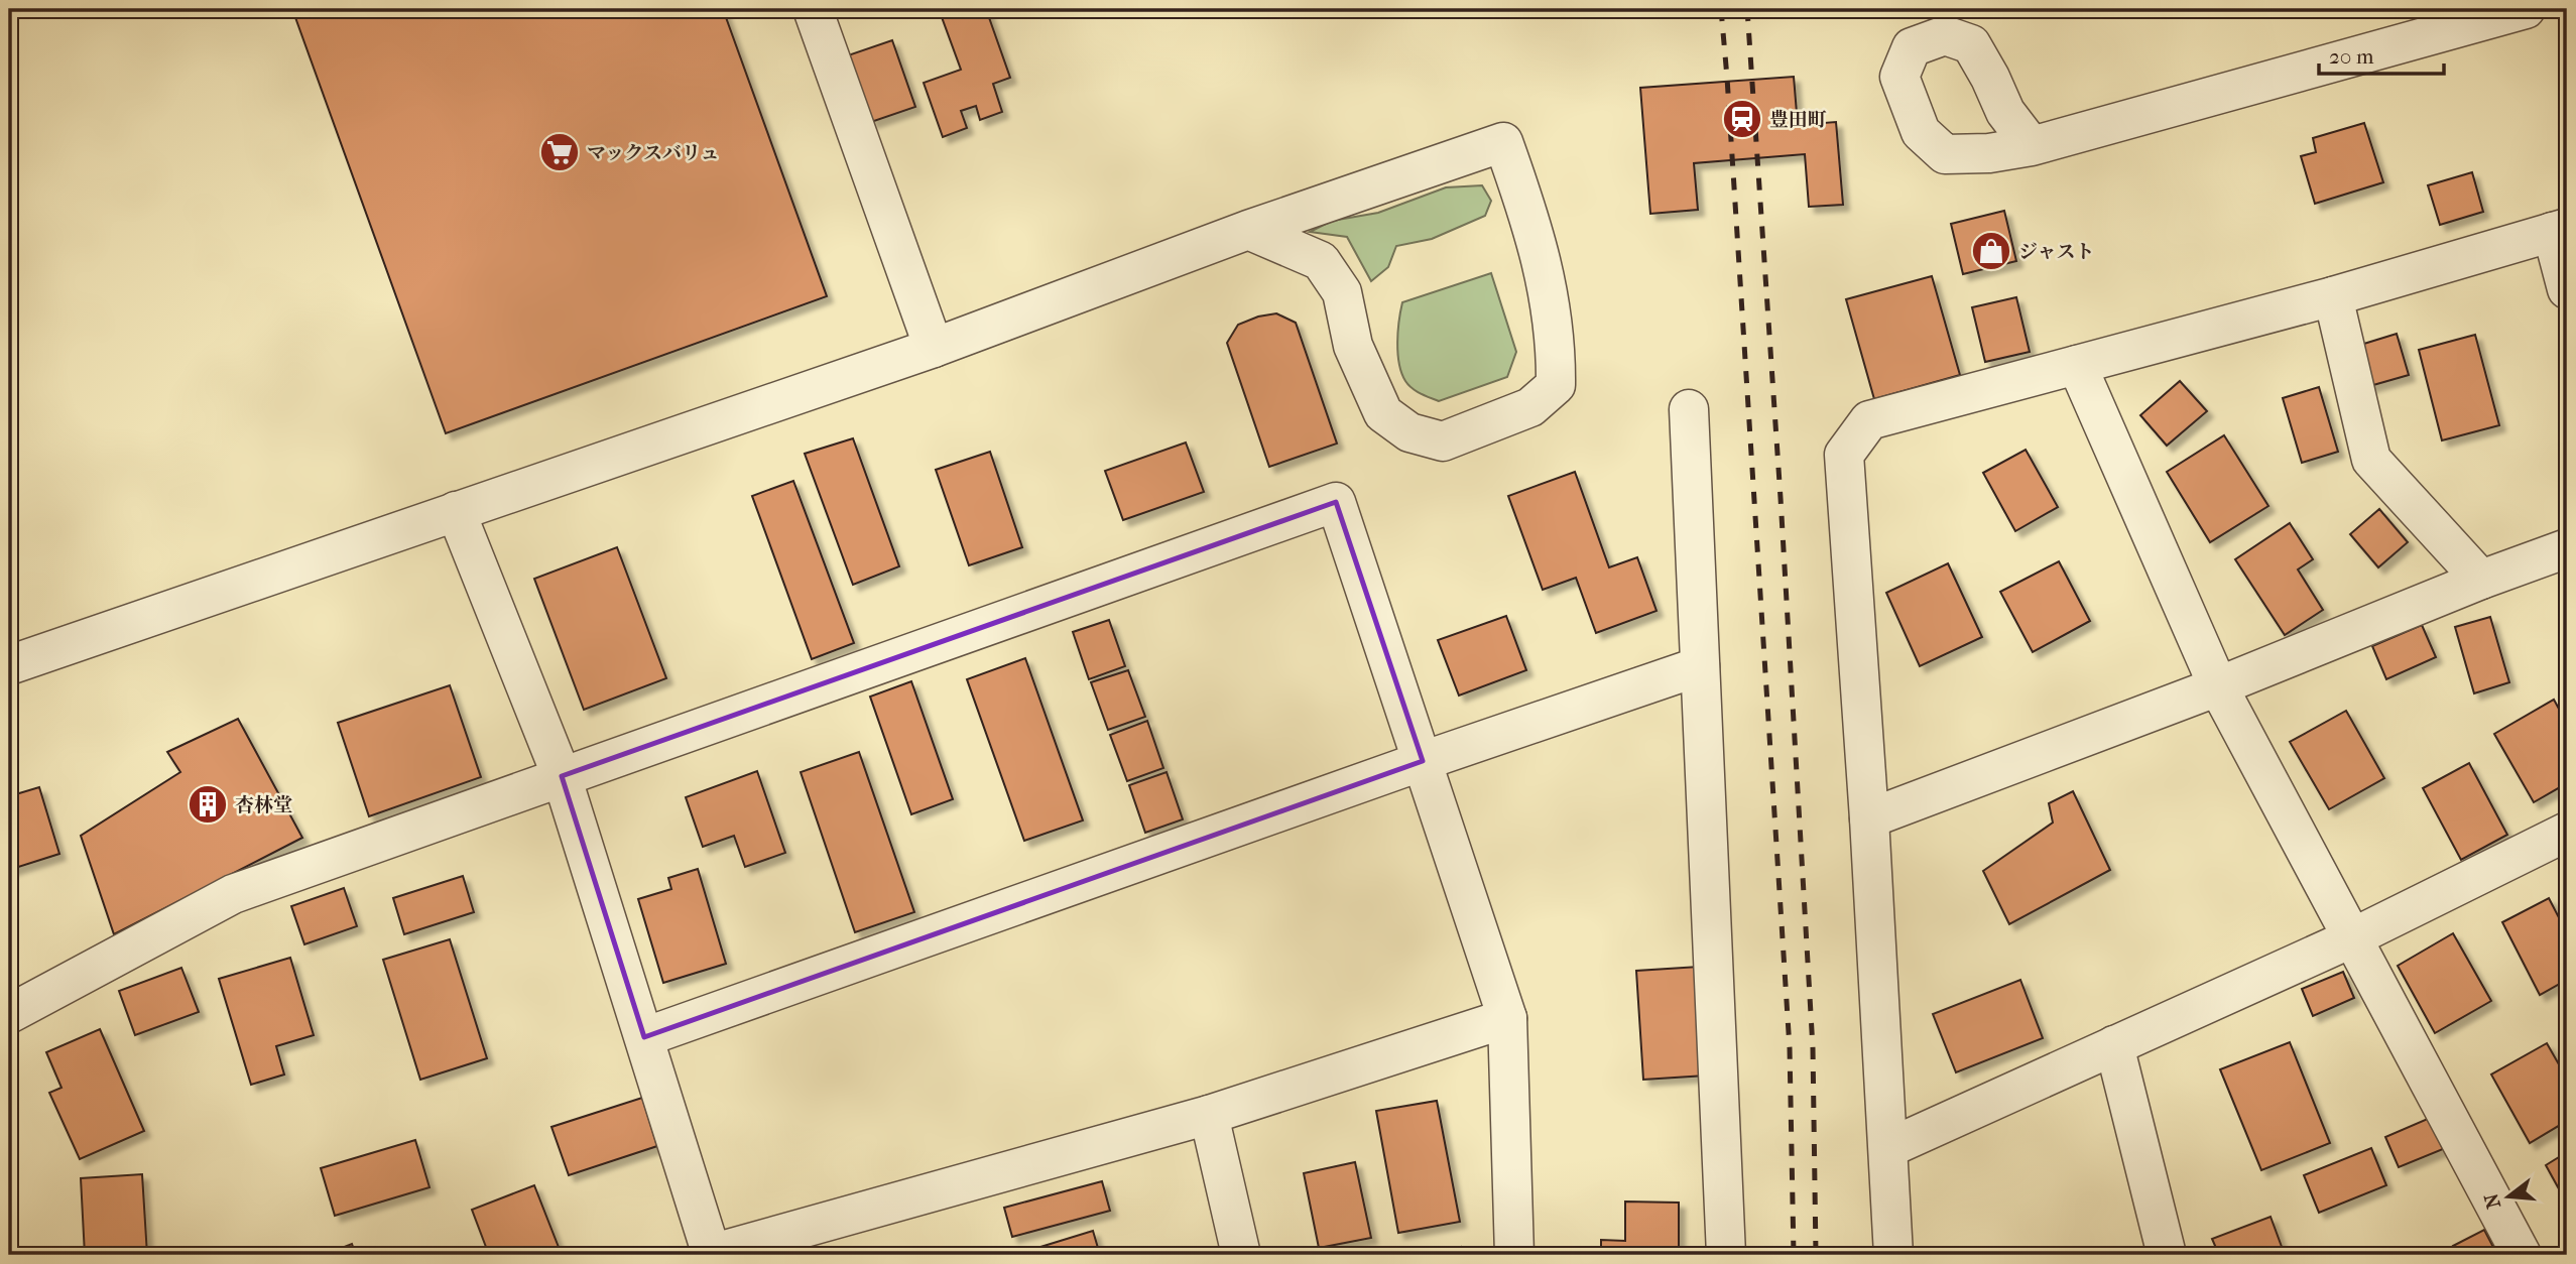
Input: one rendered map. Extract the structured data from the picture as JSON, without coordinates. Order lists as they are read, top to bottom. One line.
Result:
{"places":{"station":["豊田町"],"supermarket":["マックスバリュ"],"shop":["ジャスト"],"building":["杏林堂"]},"scale_bar":"20 m","north":"left"}
